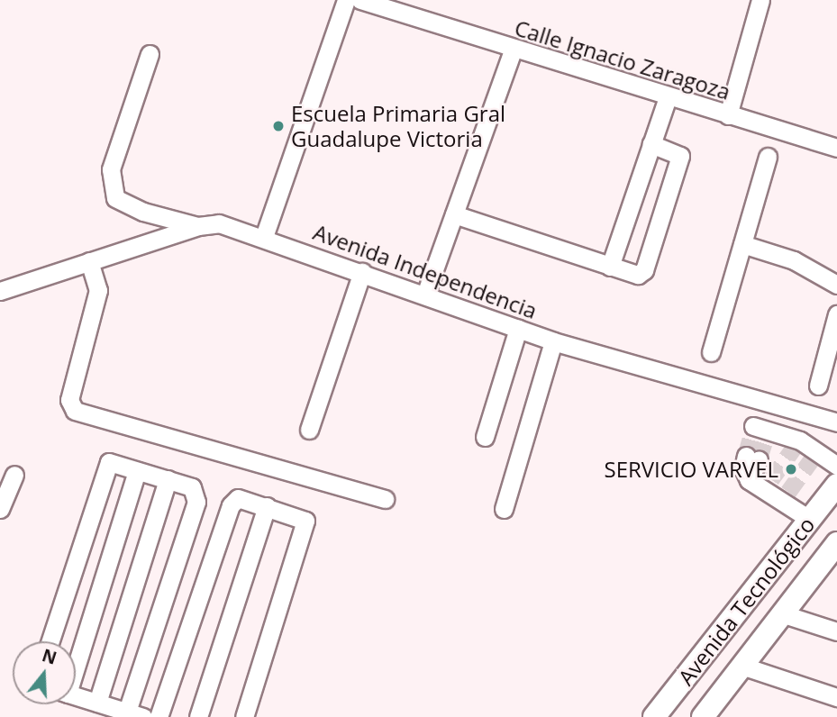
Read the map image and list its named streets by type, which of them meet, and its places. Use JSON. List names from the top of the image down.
{
  "streets": {
    "main road": ["Avenida Tecnológico"],
    "street": ["Calle Ignacio Zaragoza", "Avenida Independencia"]
  },
  "places": ["Escuela Primaria Gral Guadalupe Victoria", "SERVICIO VARVEL"],
  "north": "top"
}
